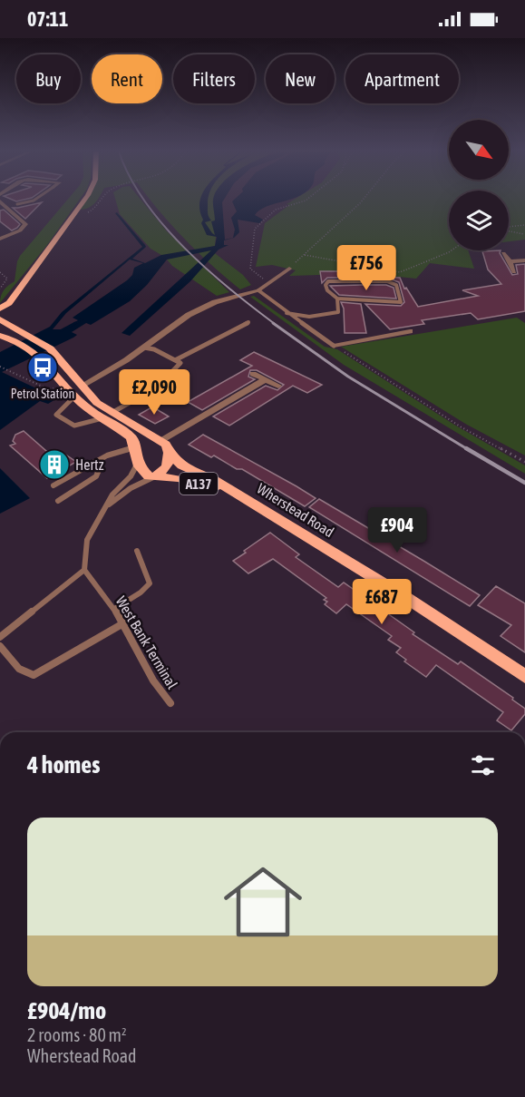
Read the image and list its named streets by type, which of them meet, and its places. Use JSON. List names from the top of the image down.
{
  "streets": {
    "main road": ["A137", "Wherstead Road"],
    "lane": ["West Bank Terminal"]
  },
  "crossings": [
    ["A137", "Wherstead Road"]
  ],
  "places": {
    "bus stop": ["Petrol Station"],
    "building": ["Hertz"]
  },
  "north": "bottom right",
  "page": {
    "status": "07:11",
    "chip": [
      "Buy",
      "Rent",
      "Filters",
      "New",
      "Apartment"
    ],
    "price": [
      "£756",
      "£2,090",
      "£904",
      "£687"
    ],
    "heading": "4 homes",
    "list": [
      {
        "name": "£904/mo",
        "note": "2 rooms · 80 m² · Wherstead Road"
      }
    ]
  }
}
